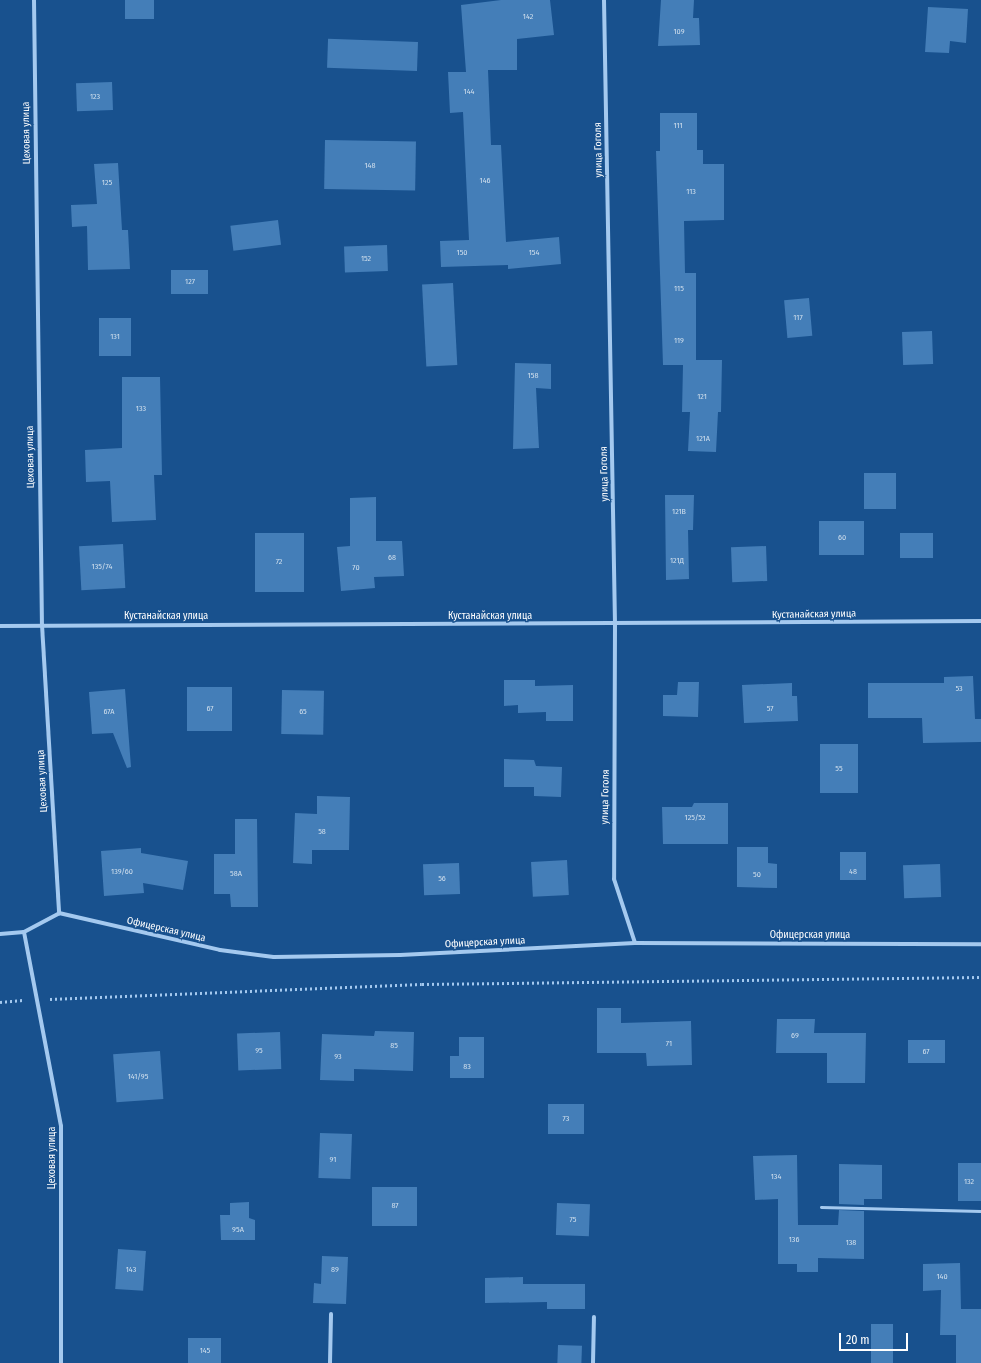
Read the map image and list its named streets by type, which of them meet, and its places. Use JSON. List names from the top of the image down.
{
  "streets": {
    "street": [
      "Цеховая улица",
      "улица Гоголя",
      "Кустанайская улица",
      "Офицерская улица"
    ]
  },
  "crossings": [
    ["Цеховая улица", "Кустанайская улица"],
    ["Цеховая улица", "Офицерская улица"],
    ["улица Гоголя", "Кустанайская улица"],
    ["улица Гоголя", "Офицерская улица"]
  ],
  "house_numbers": [
    "142",
    "109",
    "144",
    "123",
    "111",
    "148",
    "146",
    "125",
    "113",
    "150",
    "154",
    "152",
    "127",
    "115",
    "117",
    "131",
    "119",
    "158",
    "121",
    "133",
    "121А",
    "121В",
    "60",
    "68",
    "121Д",
    "72",
    "135/74",
    "70",
    "53",
    "67",
    "57",
    "67А",
    "65",
    "55",
    "125/52",
    "58",
    "139/60",
    "48",
    "58А",
    "50",
    "56",
    "69",
    "71",
    "85",
    "95",
    "67",
    "93",
    "83",
    "141/95",
    "73",
    "91",
    "134",
    "132",
    "87",
    "75",
    "95А",
    "136",
    "138",
    "143",
    "89",
    "140",
    "145"
  ],
  "scale_bar": "20 m"
}
